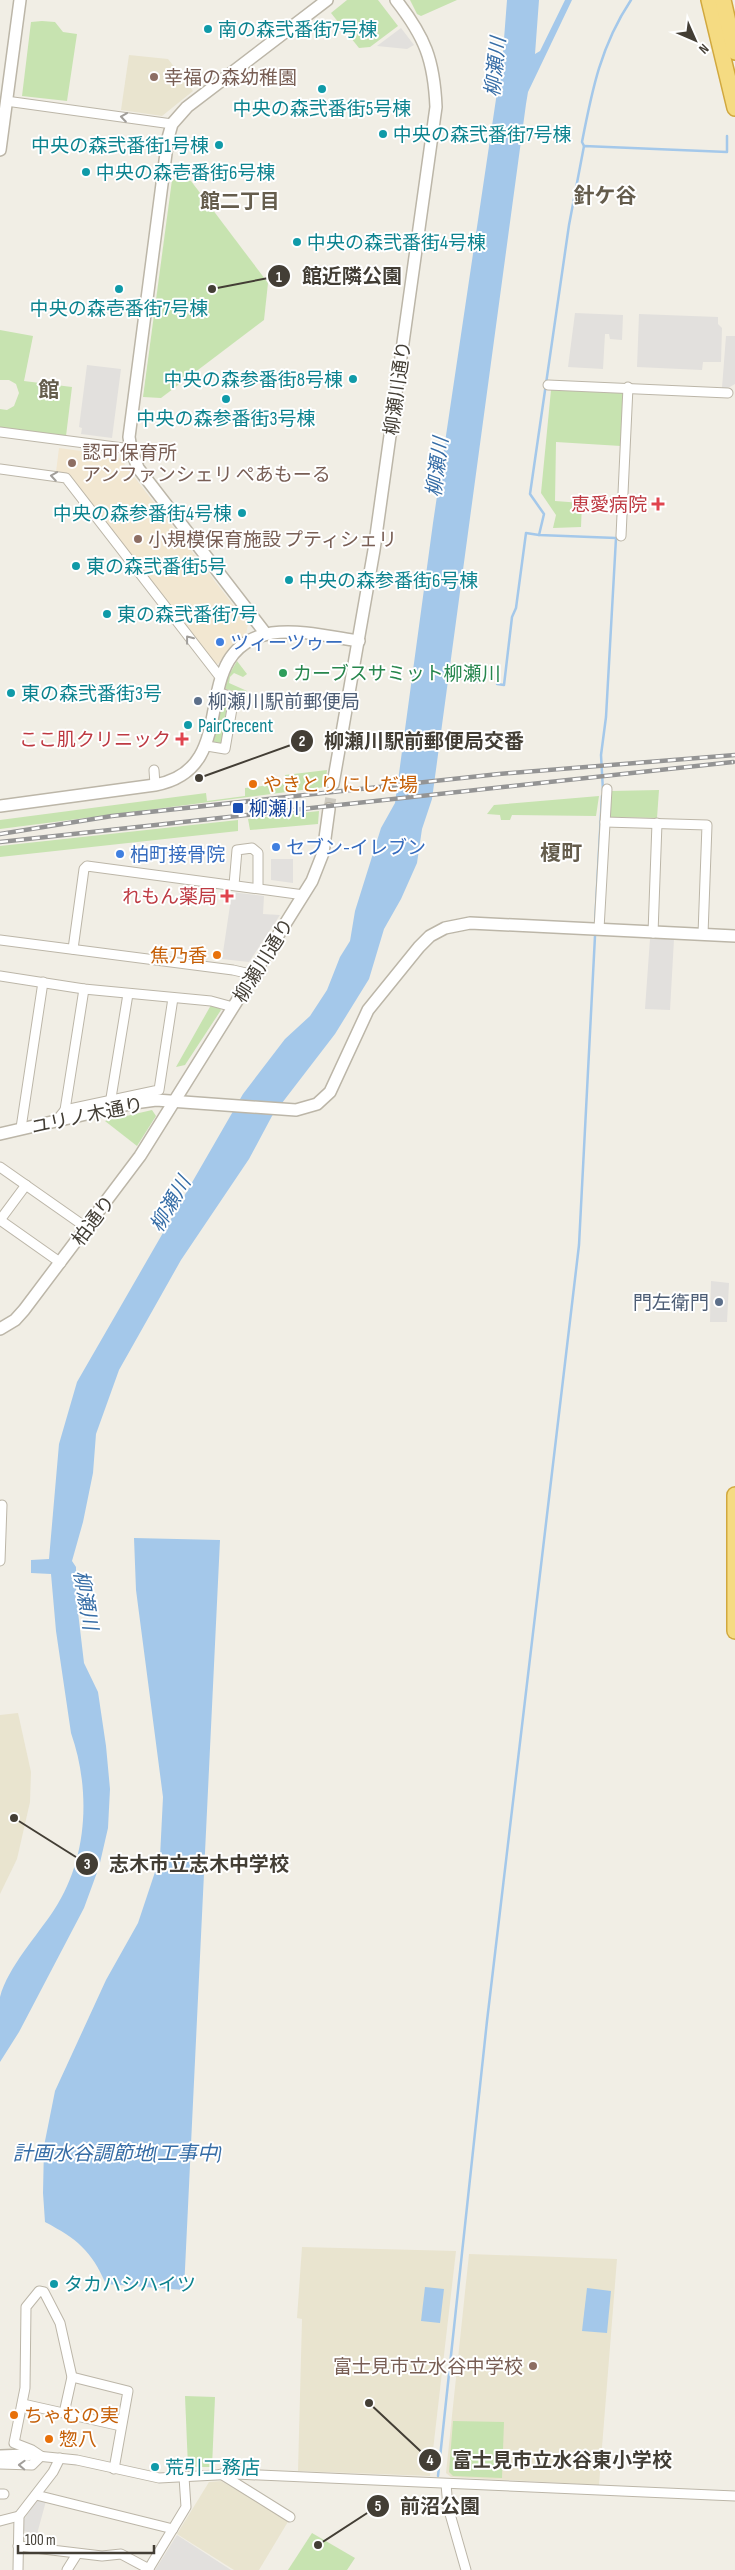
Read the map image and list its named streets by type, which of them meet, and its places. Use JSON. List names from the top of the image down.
{
  "streets": {
    "street": ["柳瀬川通り", "ユリノ木通り", "柏通り"]
  },
  "crossings": [
    ["柳瀬川通り", "ユリノ木通り"],
    ["柳瀬川通り", "柏通り"],
    ["ユリノ木通り", "柏通り"]
  ],
  "districts": [
    "針ケ谷",
    "館二丁目",
    "館",
    "榎町"
  ],
  "water": ["柳瀬川", "計画水谷調節地(工事中)"],
  "places": {
    "other": [
      "南の森弐番街7号棟",
      "幸福の森幼稚園",
      "中央の森弐番街5号棟",
      "中央の森弐番街7号棟",
      "中央の森弐番街1号棟",
      "中央の森壱番街6号棟",
      "中央の森弐番街4号棟",
      "中央の森壱番街7号棟",
      "館近隣公園",
      "中央の森参番街8号棟",
      "中央の森参番街3号棟",
      "認可保育所 アンファンシェリ ぺあもーる",
      "中央の森参番街4号棟",
      "小規模保育施設 プティシェリ",
      "東の森弐番街5号",
      "中央の森参番街6号棟",
      "東の森弐番街7号",
      "ツィーツゥー",
      "カーブスサミット柳瀬川",
      "東の森弐番街3号",
      "柳瀬川駅前郵便局",
      "PairCrecent",
      "柳瀬川駅前郵便局交番",
      "やきとり にしだ場",
      "セブン-イレブン",
      "柏町接骨院",
      "焦乃香",
      "門左衛門",
      "志木市立志木中学校",
      "タカハシハイツ",
      "富士見市立水谷中学校",
      "富士見市立水谷東小学校",
      "ちゃむの実",
      "惣八",
      "荒引工務店",
      "前沼公園"
    ],
    "health": ["恵愛病院", "ここ肌クリニック", "れもん薬局"],
    "transit": ["柳瀬川"]
  },
  "scale_bar": "100 m",
  "north": "bottom right"
}
